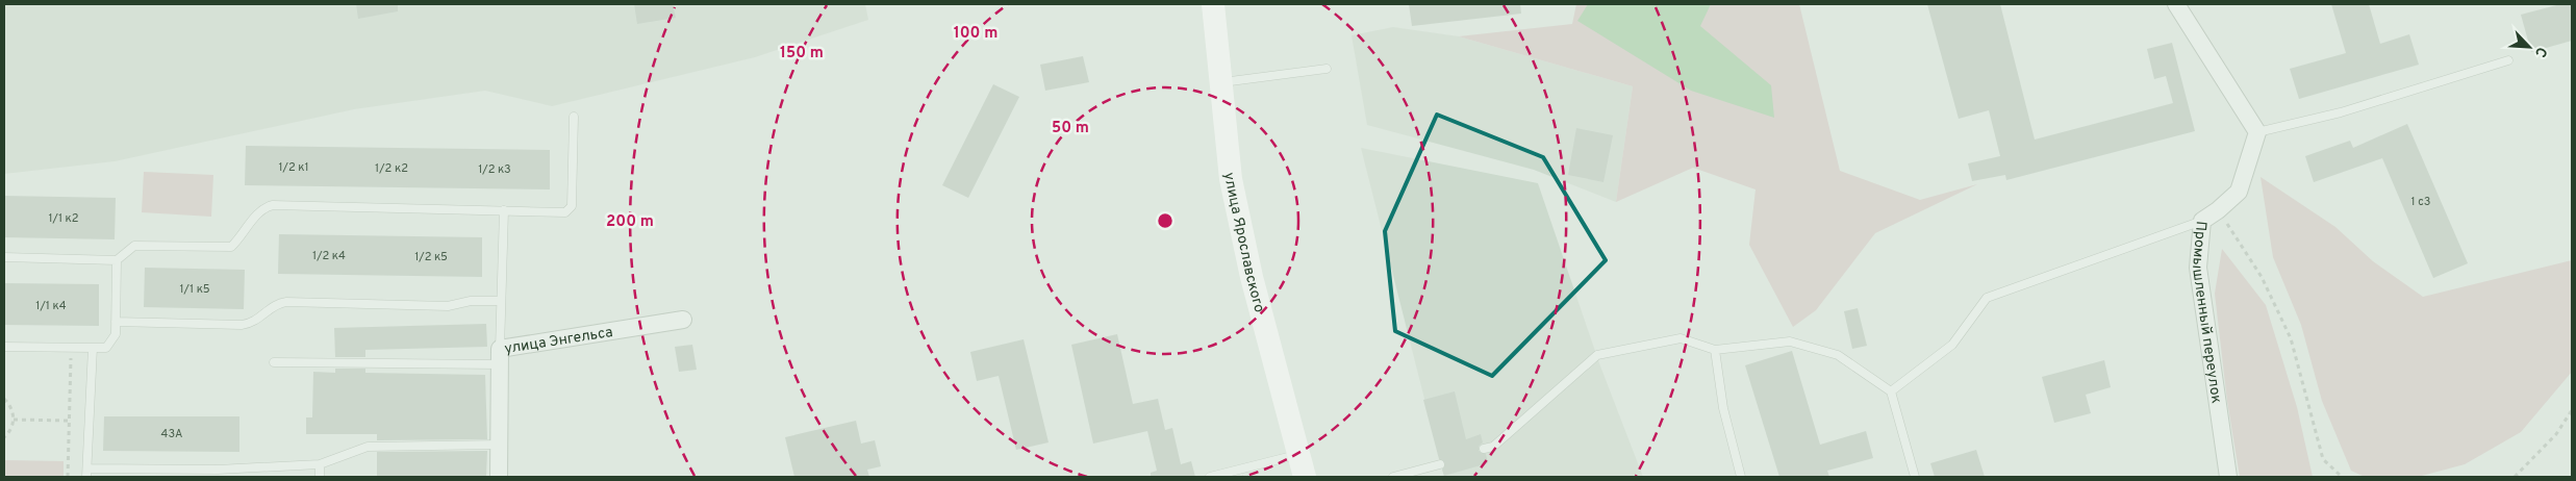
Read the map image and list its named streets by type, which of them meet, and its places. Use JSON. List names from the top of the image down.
{
  "streets": {
    "street": ["улица Ярославского", "Промышленный переулок", "улица Энгельса"]
  },
  "house_numbers": [
    "1/2 к1",
    "1/2 к2",
    "1/2 к3",
    "1 с3",
    "1/1 к2",
    "1/2 к4",
    "1/2 к5",
    "1/1 к5",
    "1/1 к4",
    "43А"
  ],
  "north": "bottom right",
  "rings": [
    "100 m",
    "150 m",
    "50 m",
    "200 m"
  ]
}
